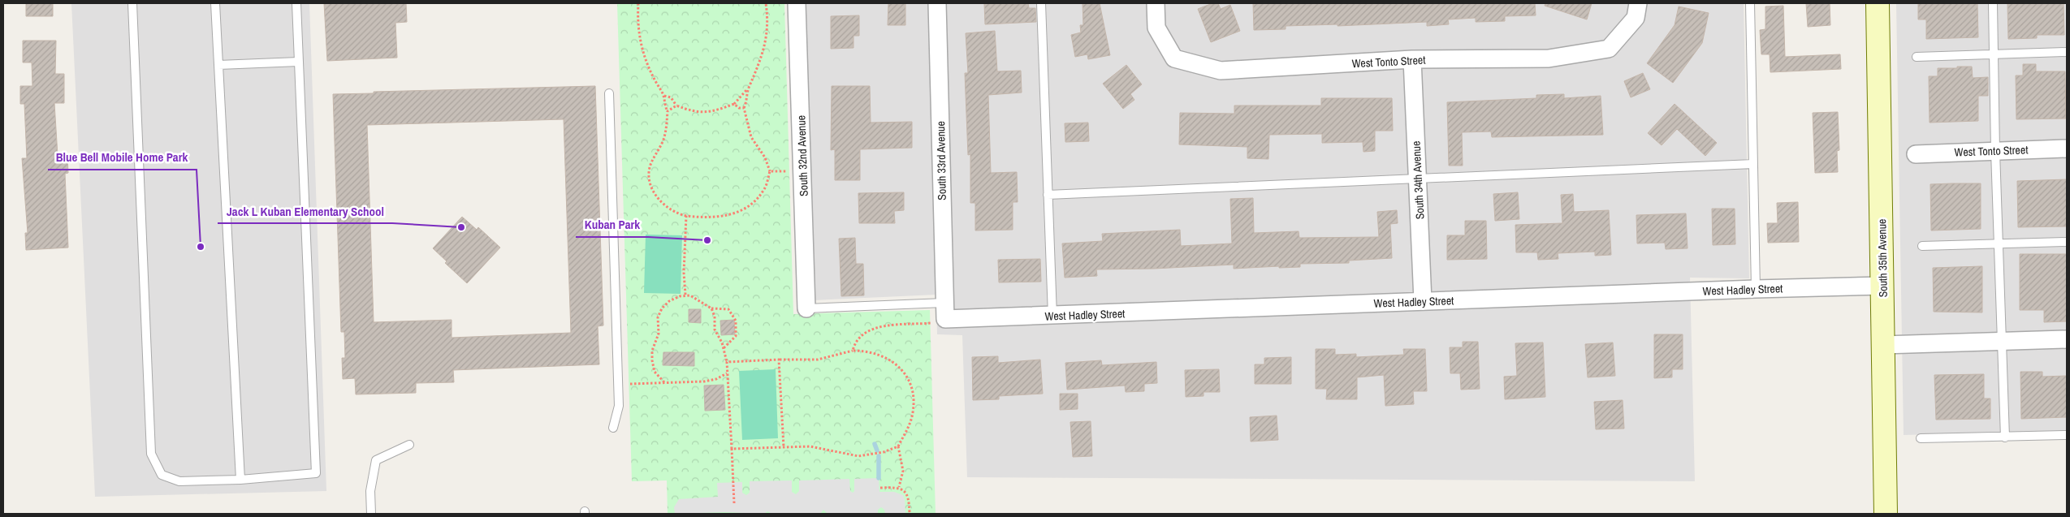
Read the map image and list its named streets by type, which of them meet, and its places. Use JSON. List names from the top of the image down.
{
  "streets": {
    "main road": ["South 35th Avenue"],
    "street": [
      "West Tonto Street",
      "South 32nd Avenue",
      "South 33rd Avenue",
      "South 34th Avenue",
      "West Hadley Street"
    ]
  },
  "crossings": [
    ["West Tonto Street", "South 34th Avenue"],
    ["South 33rd Avenue", "West Hadley Street"],
    ["South 34th Avenue", "West Hadley Street"],
    ["South 35th Avenue", "West Hadley Street"]
  ],
  "places": ["Jack L Kuban Elementary School", "Kuban Park", "Blue Bell Mobile Home Park"]
}
